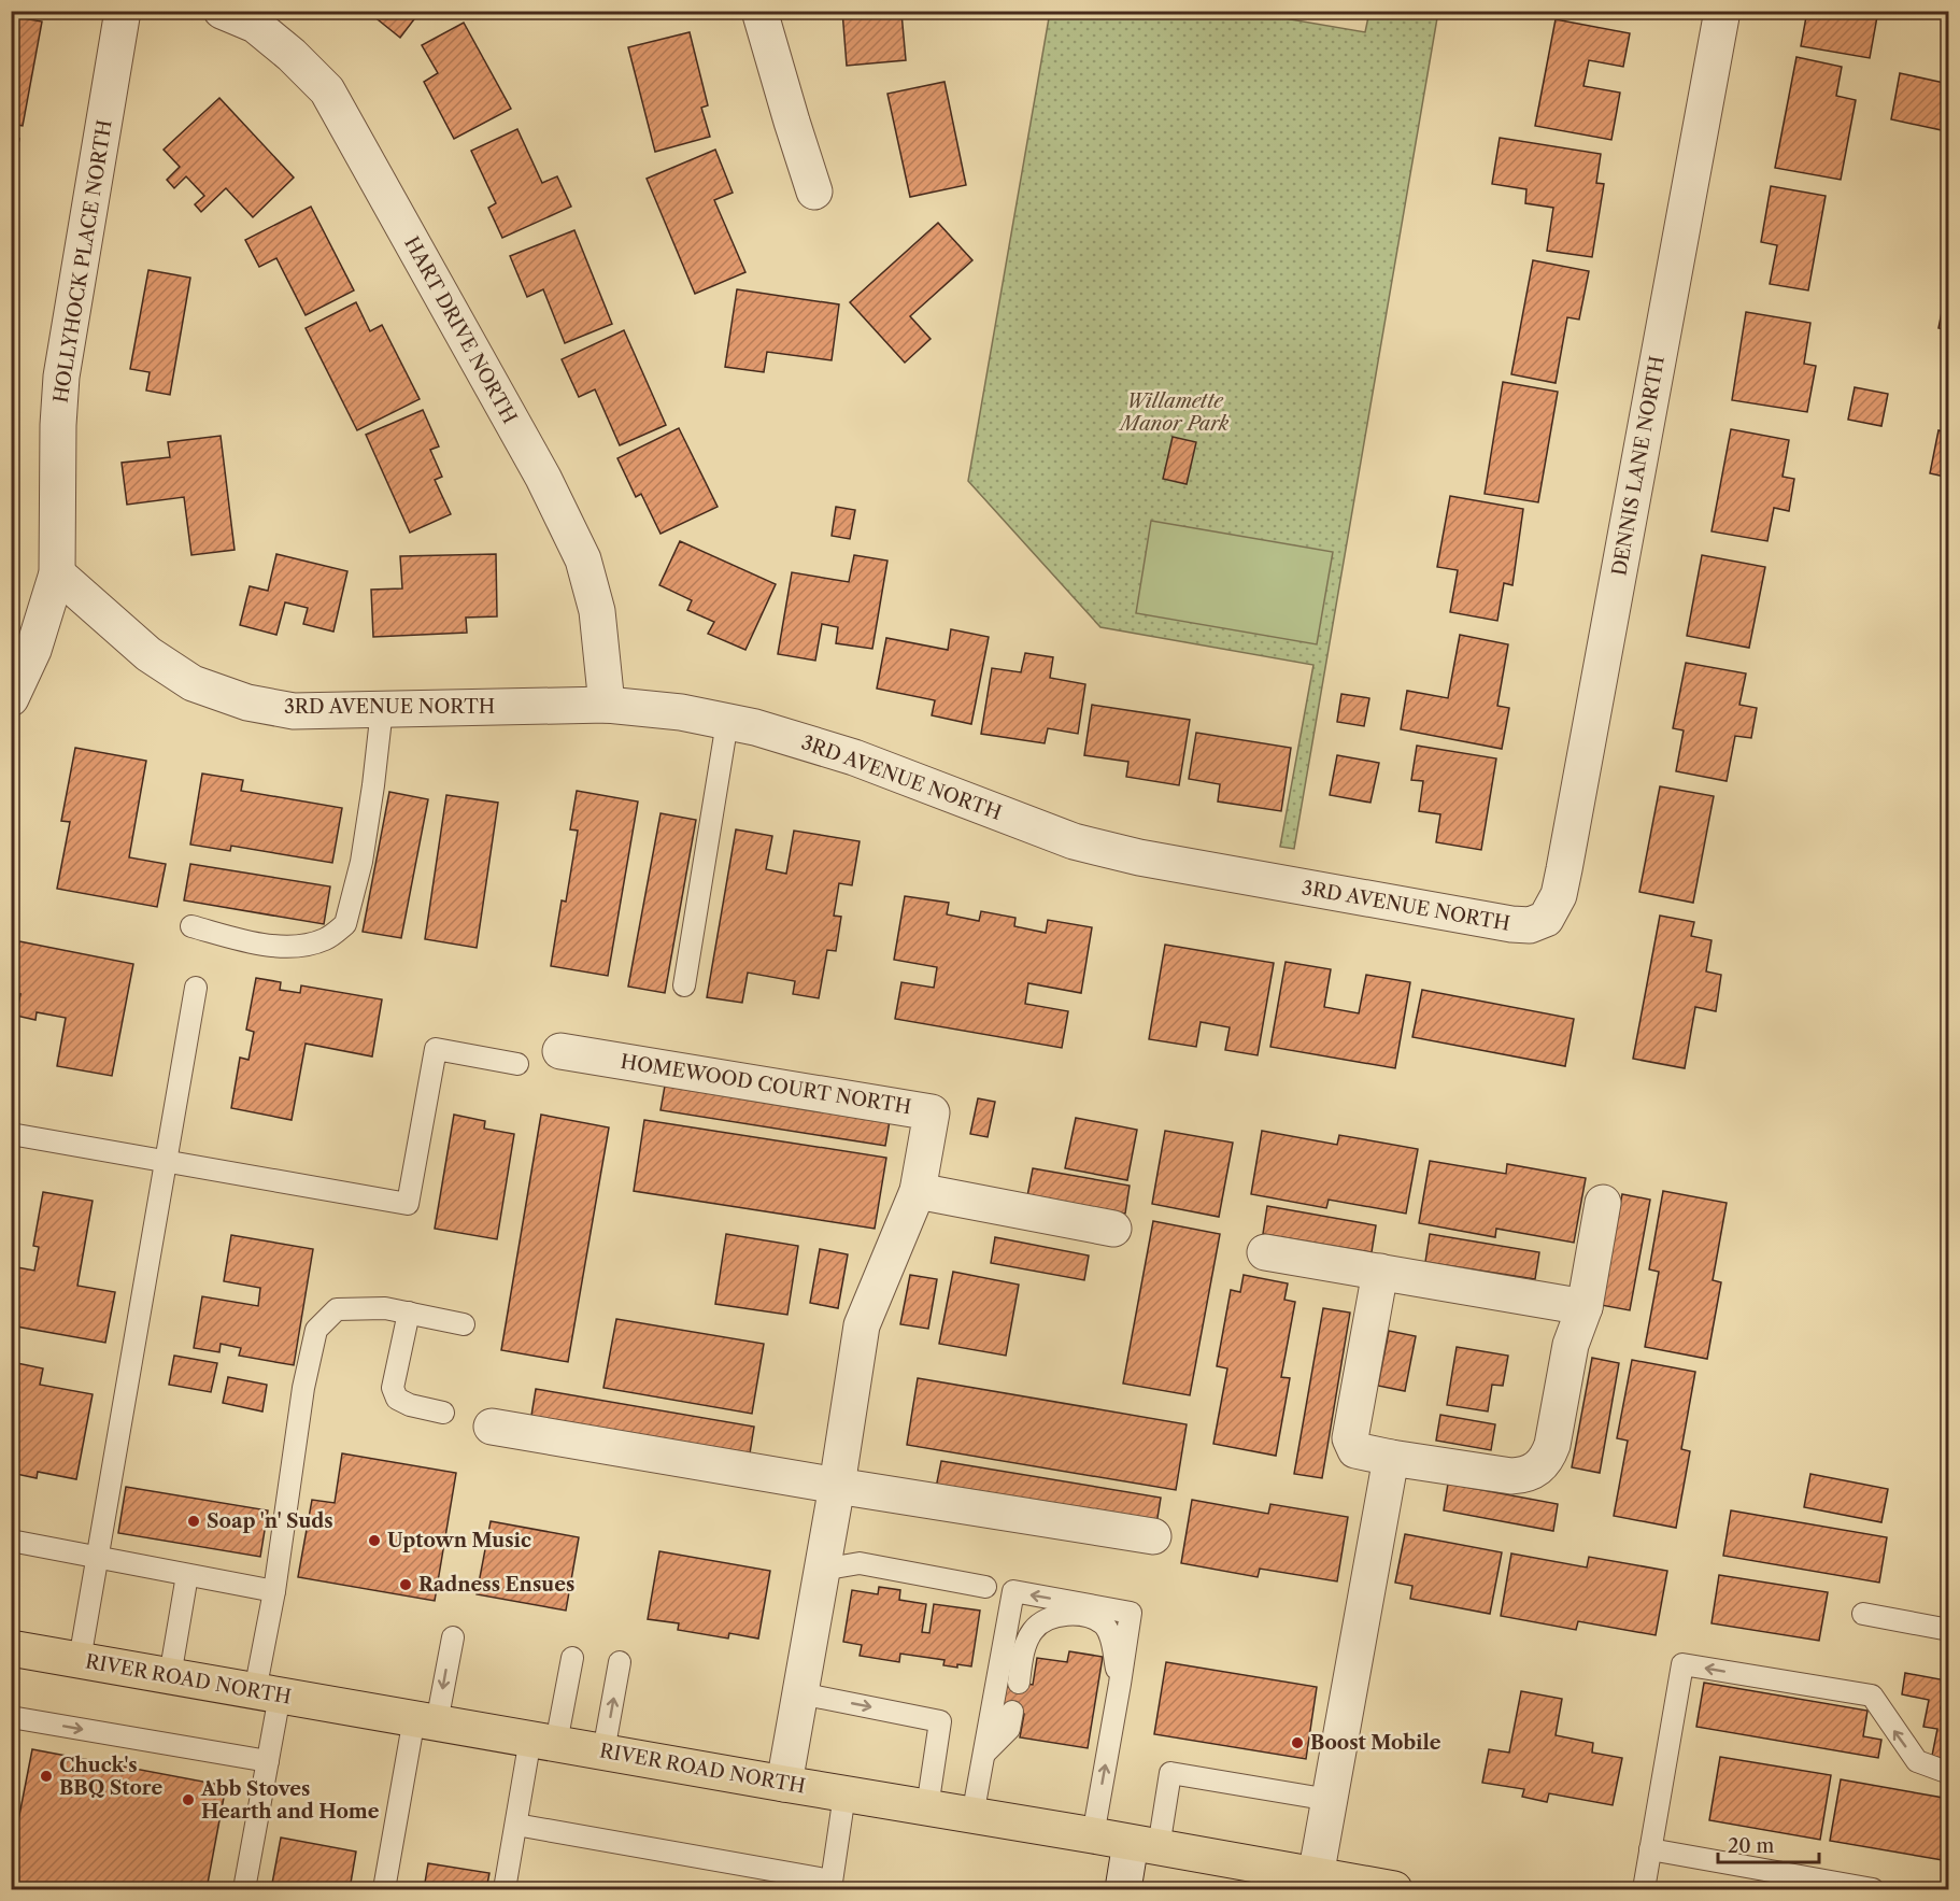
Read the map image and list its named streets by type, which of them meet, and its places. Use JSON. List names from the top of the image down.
{
  "streets": {
    "main road": ["RIVER ROAD NORTH"],
    "street": [
      "HOLLYHOCK PLACE NORTH",
      "HART DRIVE NORTH",
      "DENNIS LANE NORTH",
      "3RD AVENUE NORTH",
      "HOMEWOOD COURT NORTH"
    ]
  },
  "crossings": [
    ["HOLLYHOCK PLACE NORTH", "3RD AVENUE NORTH"],
    ["HART DRIVE NORTH", "3RD AVENUE NORTH"],
    ["DENNIS LANE NORTH", "3RD AVENUE NORTH"],
    ["HOMEWOOD COURT NORTH", "RIVER ROAD NORTH"]
  ],
  "parks": ["Willamette Manor Park"],
  "places": [
    "Soap 'n' Suds",
    "Uptown Music",
    "Radness Ensues",
    "Boost Mobile",
    "Chuck's BBQ Store",
    "Abb Stoves Hearth and Home"
  ],
  "scale_bar": "20 m"
}
